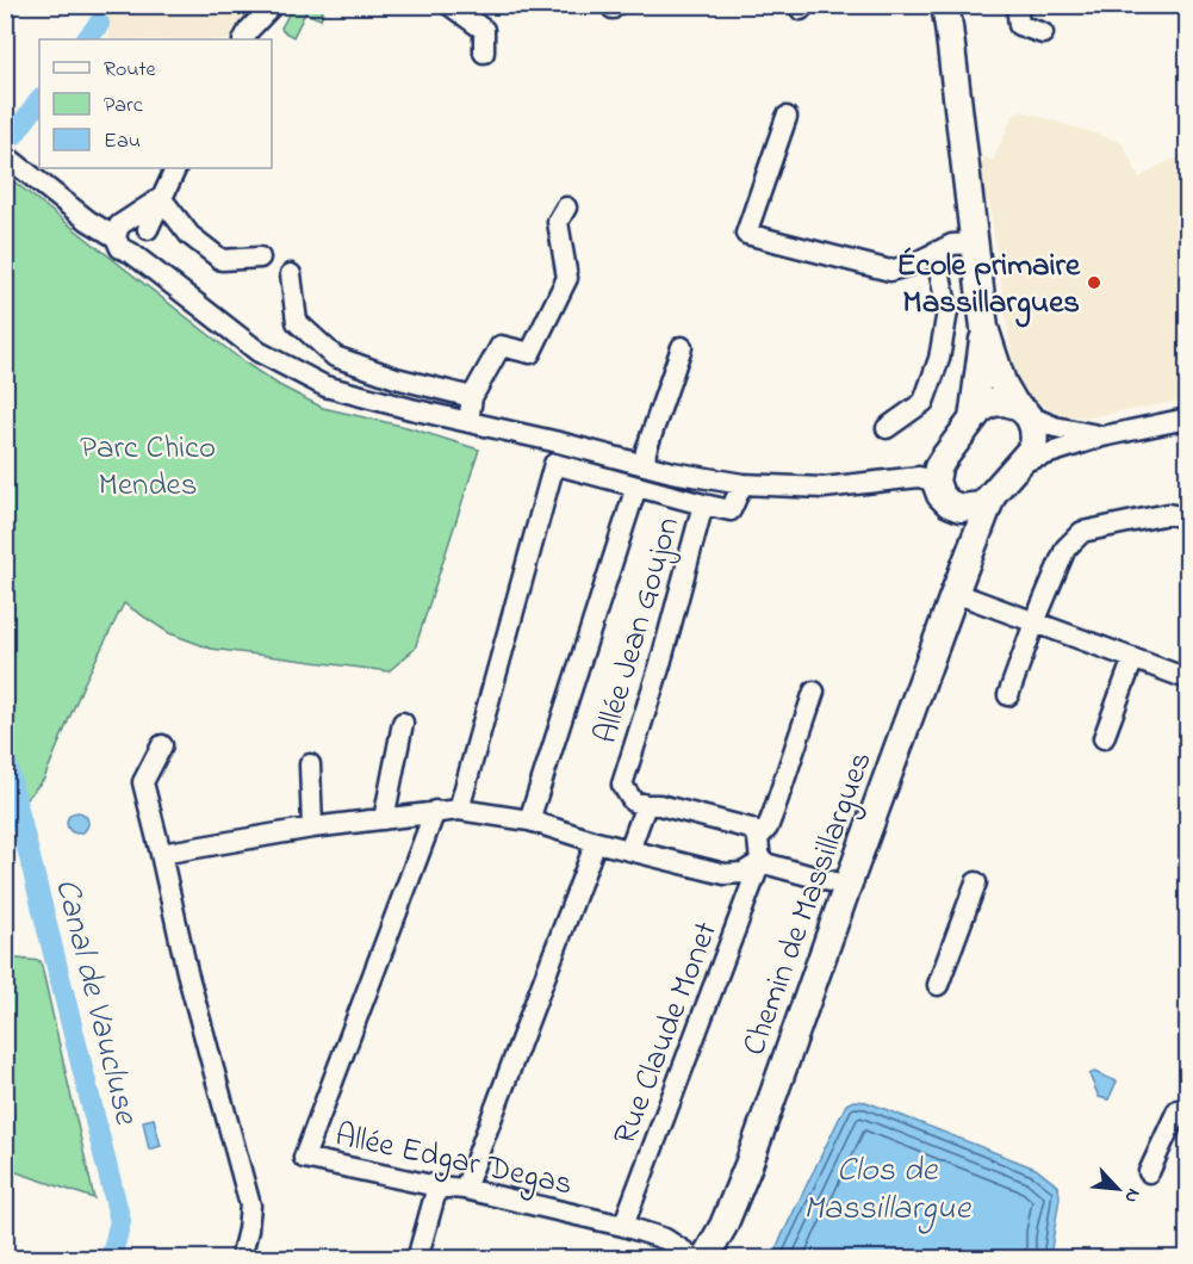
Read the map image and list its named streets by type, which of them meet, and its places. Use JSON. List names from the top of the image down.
{
  "streets": {
    "street": [
      "Allée Jean Goujon",
      "Chemin de Massillargues",
      "Rue Claude Monet",
      "Allée Edgar Degas"
    ]
  },
  "crossings": [
    ["Rue Claude Monet", "Allée Edgar Degas"]
  ],
  "water": ["Canal de Vaucluse", "Clos de Massillargue"],
  "parks": ["Parc Chico Mendes"],
  "places": ["École primaire Massillargues"],
  "legend": ["Route", "Parc", "Eau"],
  "north": "bottom right"
}
